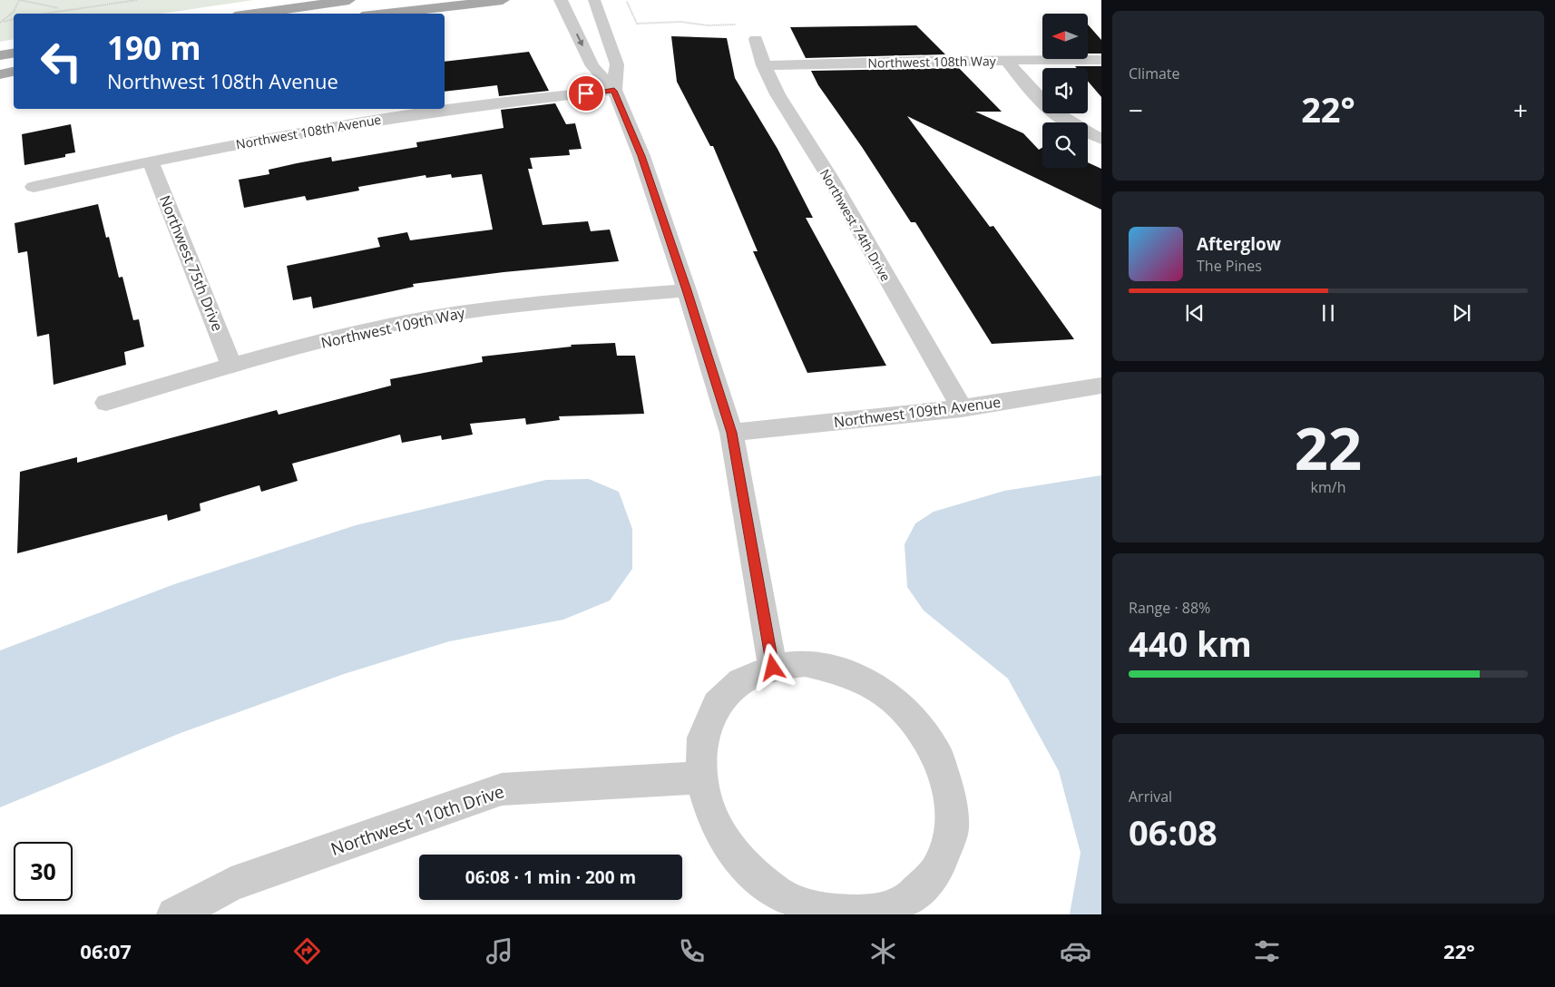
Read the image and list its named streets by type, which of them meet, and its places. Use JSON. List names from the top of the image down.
{
  "streets": {
    "street": [
      "Northwest 108th Way",
      "Northwest 108th Avenue",
      "Northwest 74th Drive",
      "Northwest 75th Drive",
      "Northwest 109th Way",
      "Northwest 109th Avenue",
      "Northwest 110th Drive"
    ]
  },
  "crossings": [
    ["Northwest 108th Way", "Northwest 74th Drive"],
    ["Northwest 108th Avenue", "Northwest 75th Drive"],
    ["Northwest 74th Drive", "Northwest 109th Avenue"],
    ["Northwest 75th Drive", "Northwest 109th Way"]
  ],
  "north": "left",
  "page": {
    "tile": [
      "Climate",
      ["22", "km/h"],
      ["Range · 88%", "440 km"],
      ["Arrival", "06:08"]
    ],
    "turn": ["190 m", "Northwest 108th Avenue"],
    "heat": ["−", "22°", "+"],
    "song": ["Afterglow", "The Pines"],
    "limit": "30",
    "trip": "06:08 · 1 min · 200 m",
    "tabs": ["06:07", "22°"]
  }
}
